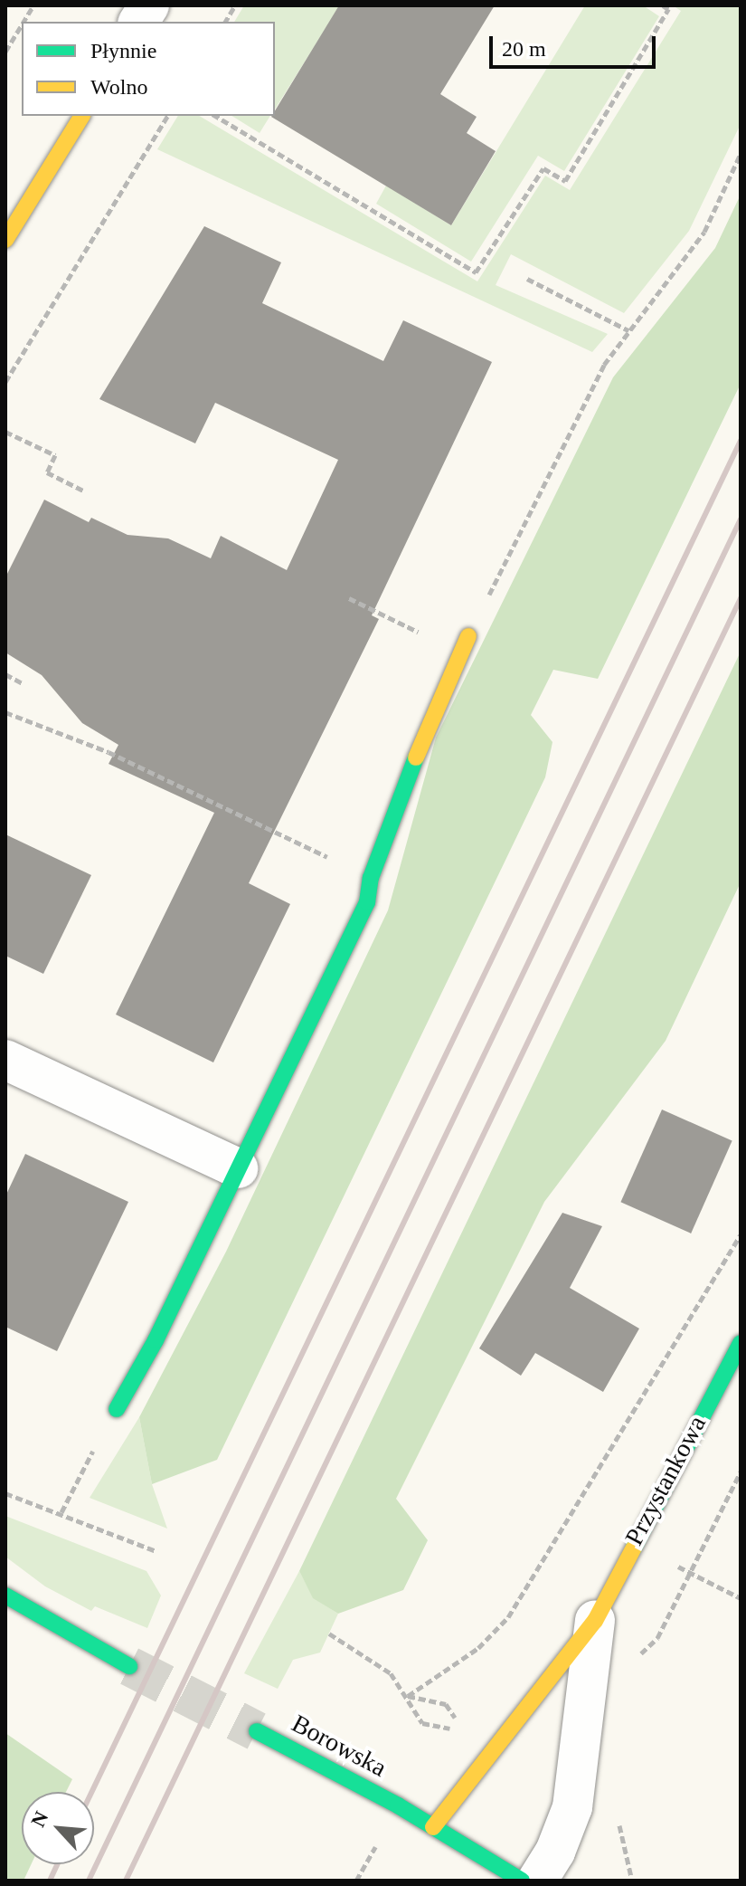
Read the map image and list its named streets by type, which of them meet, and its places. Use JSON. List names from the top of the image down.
{
  "streets": {
    "street": ["Przystankowa", "Borowska"]
  },
  "crossings": [
    ["Przystankowa", "Borowska"]
  ],
  "legend": ["Płynnie", "Wolno"],
  "scale_bar": "20 m",
  "north": "top left"
}
